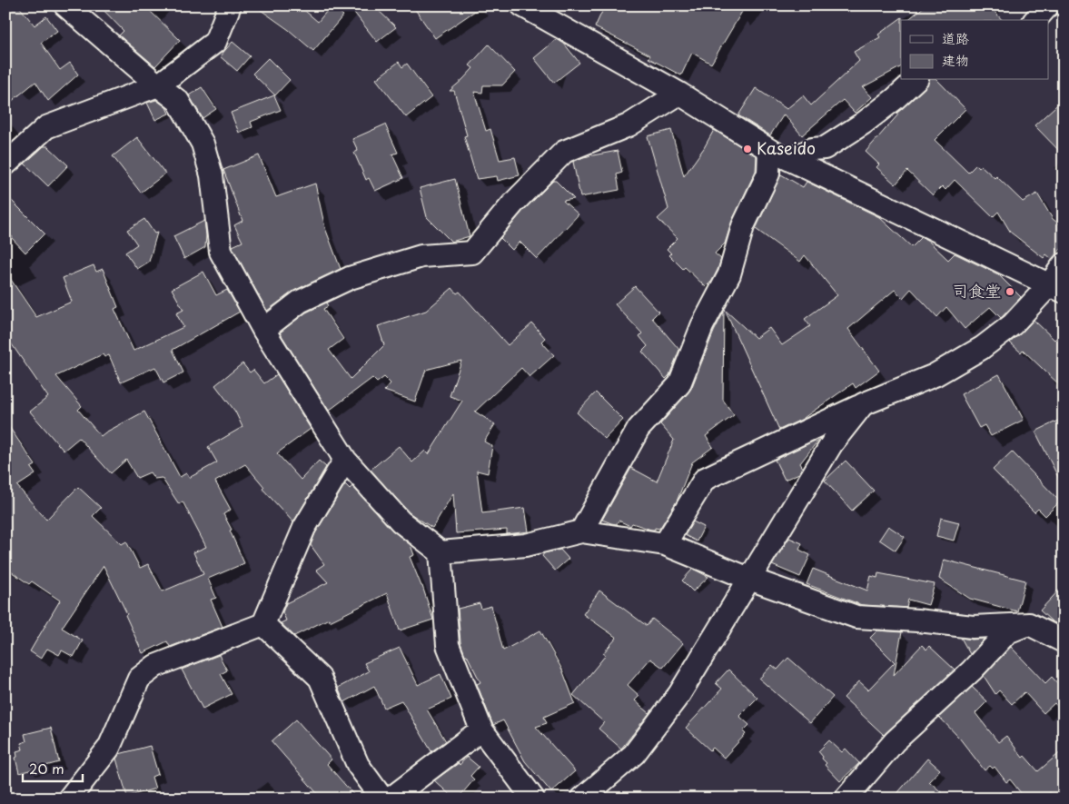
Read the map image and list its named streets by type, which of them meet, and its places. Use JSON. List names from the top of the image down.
{
  "places": ["Kaseido", "司食堂"],
  "legend": ["道路", "建物"],
  "scale_bar": "20 m"
}
